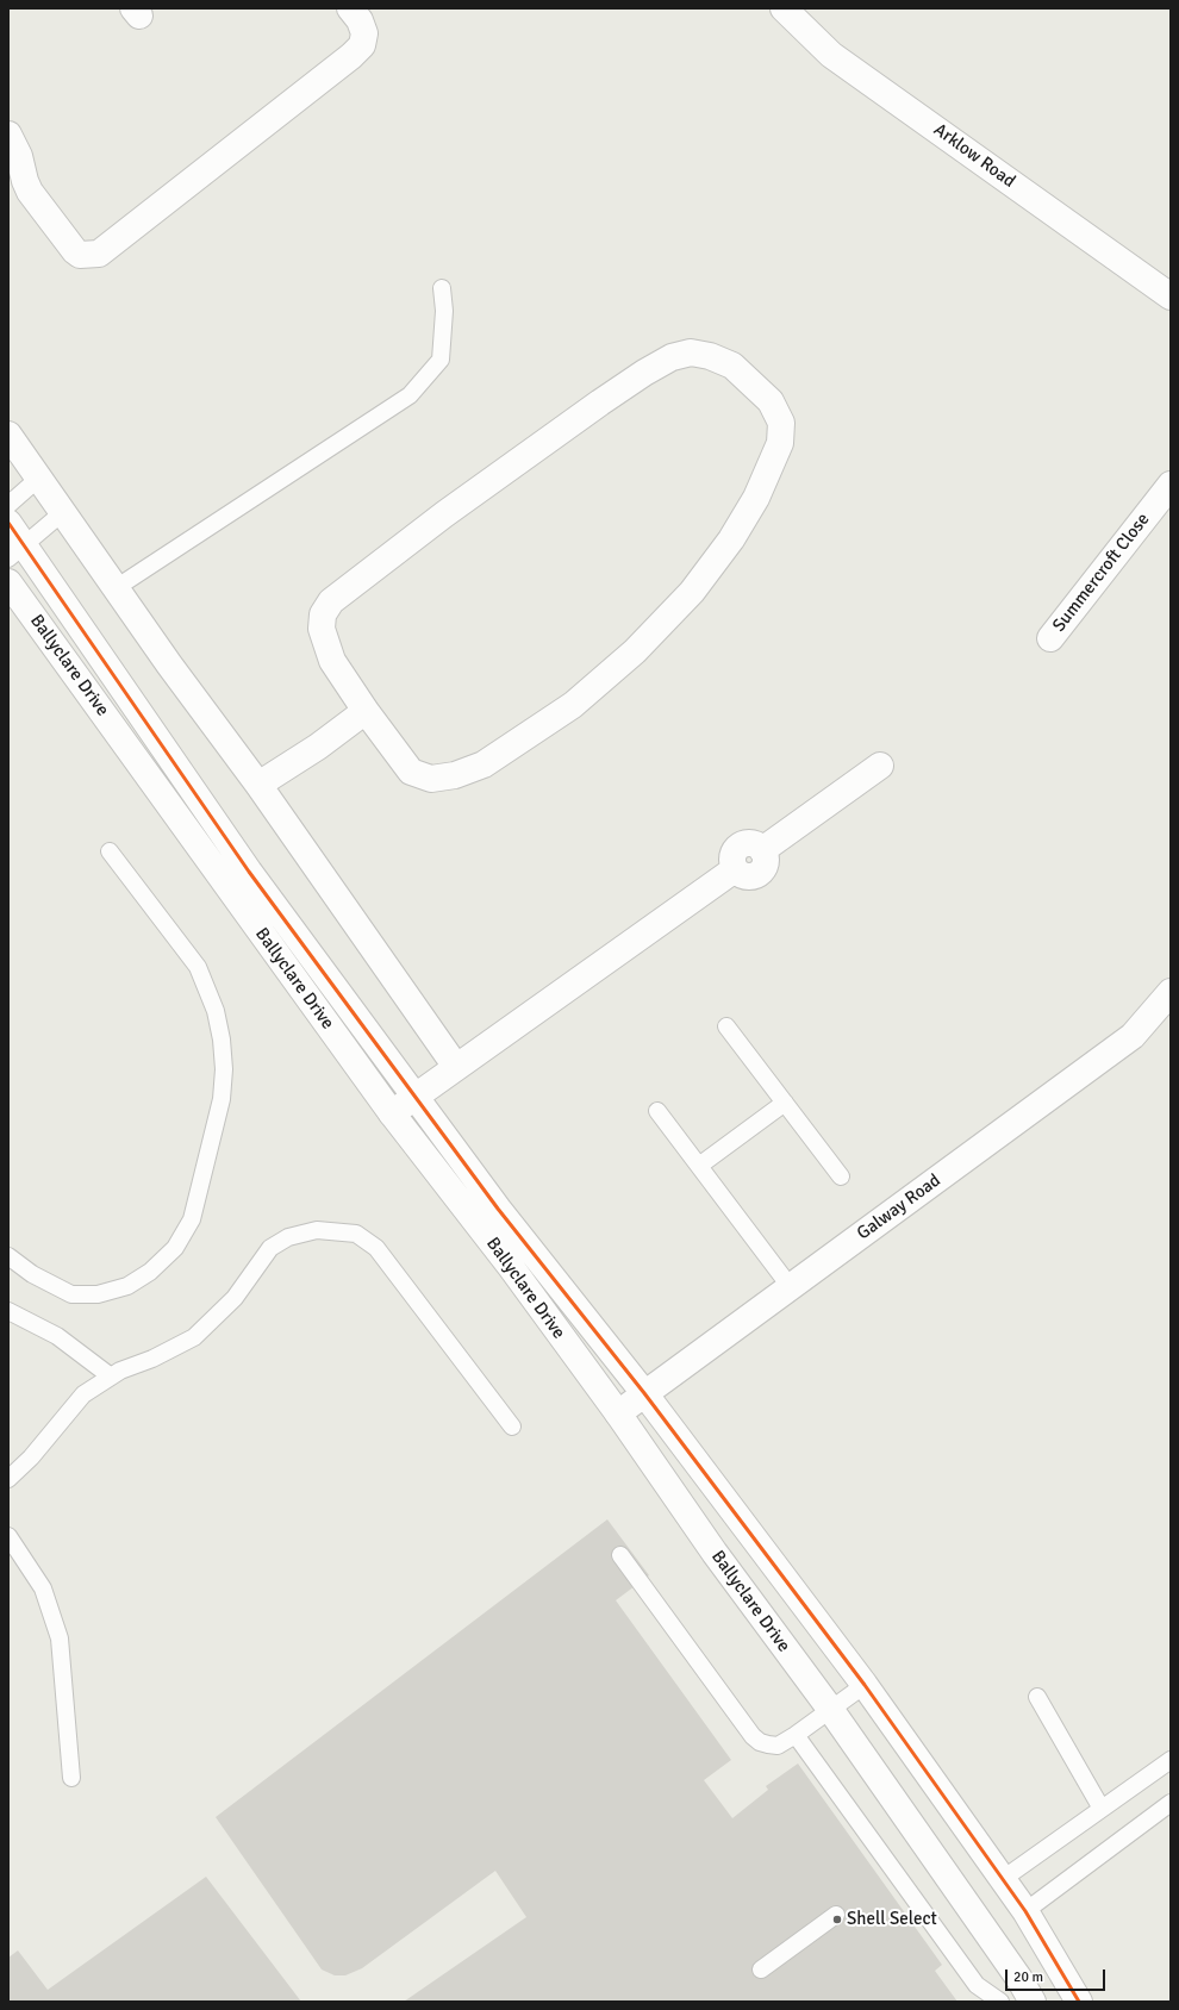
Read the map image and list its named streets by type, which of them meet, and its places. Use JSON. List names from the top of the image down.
{
  "streets": {
    "street": [
      "Arklow Road",
      "Summercroft Close",
      "Ballyclare Drive",
      "Galway Road"
    ]
  },
  "crossings": [
    ["Ballyclare Drive", "Galway Road"]
  ],
  "places": ["Shell Select"],
  "scale_bar": "20 m"
}
